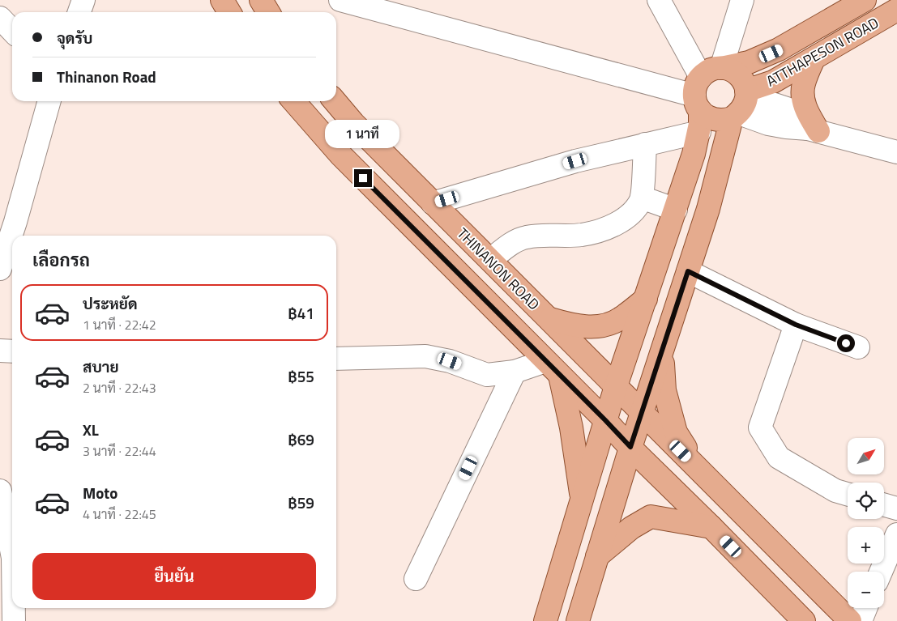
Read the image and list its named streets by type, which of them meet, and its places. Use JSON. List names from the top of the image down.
{
  "streets": {
    "main road": ["ATTHAPESON ROAD", "THINANON ROAD"]
  },
  "north": "top right",
  "page": {
    "banner": ["จุดรับ", "Thinanon Road"],
    "bubble": "1 นาที",
    "heading": "เลือกรถ",
    "list": [
      {
        "name": "ประหยัด",
        "note": "1 นาที · 22:42",
        "value": "฿41"
      },
      {
        "name": "สบาย",
        "note": "2 นาที · 22:43",
        "value": "฿55"
      },
      {
        "name": "XL",
        "note": "3 นาที · 22:44",
        "value": "฿69"
      },
      {
        "name": "Moto",
        "note": "4 นาที · 22:45",
        "value": "฿59"
      }
    ],
    "map_buttons": ["+", "−"],
    "buttons": "ยืนยัน"
  }
}
